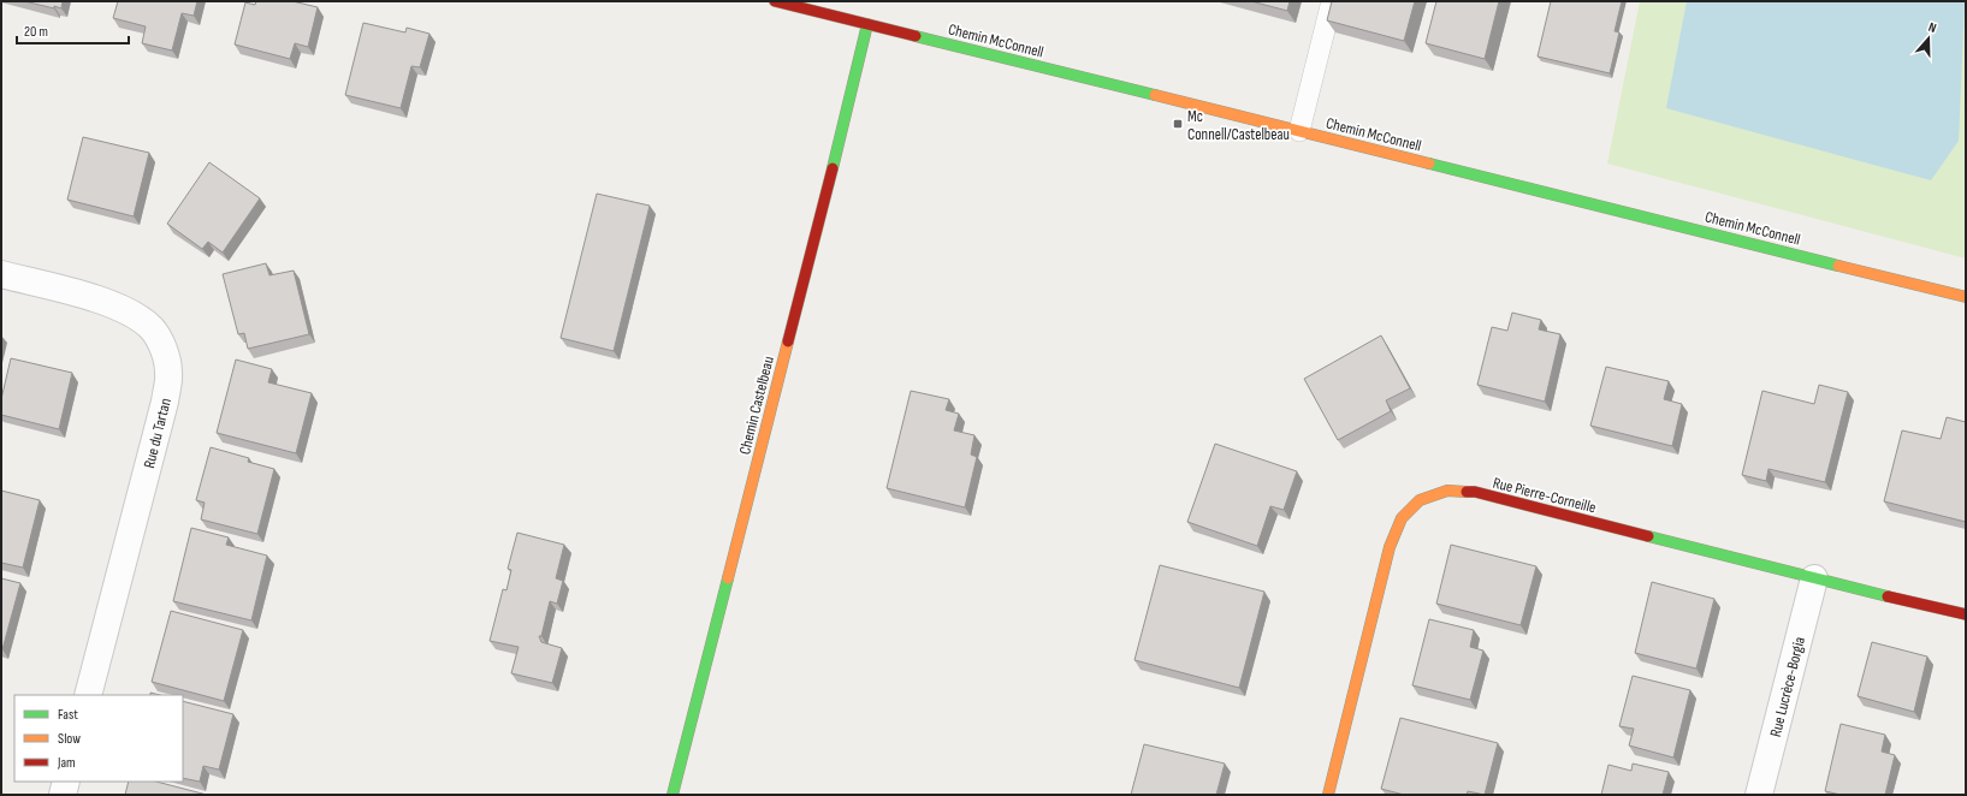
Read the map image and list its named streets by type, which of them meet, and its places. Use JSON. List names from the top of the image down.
{
  "streets": {
    "street": [
      "Chemin McConnell",
      "Chemin Castelbeau",
      "Rue du Tartan",
      "Rue Pierre-Corneille",
      "Rue Lucrèce-Borgia"
    ]
  },
  "crossings": [
    ["Chemin McConnell", "Chemin Castelbeau"],
    ["Rue Pierre-Corneille", "Rue Lucrèce-Borgia"]
  ],
  "places": {
    "transit": ["Mc Connell/Castelbeau"]
  },
  "legend": ["Fast", "Slow", "Jam"],
  "scale_bar": "20 m",
  "north": "top"
}
